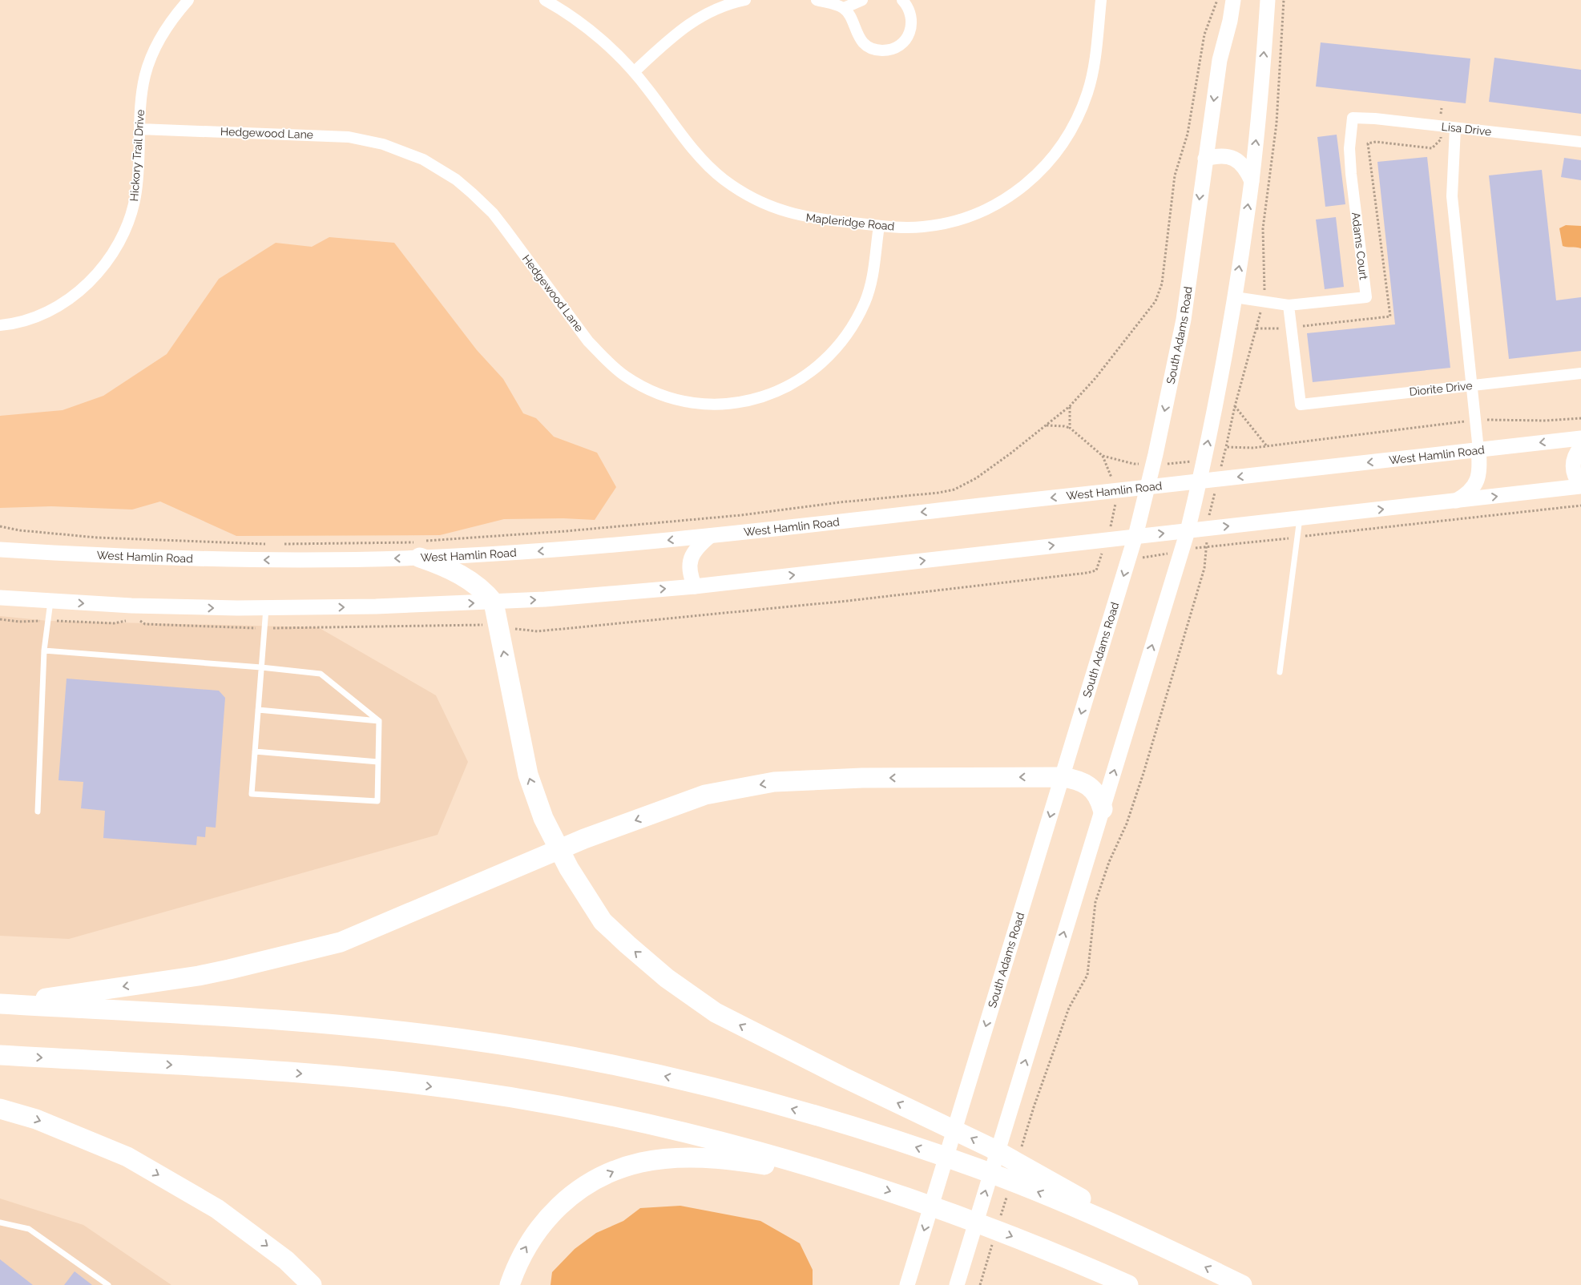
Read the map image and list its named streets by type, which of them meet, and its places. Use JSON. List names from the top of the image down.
{
  "streets": {
    "main road": ["South Adams Road", "West Hamlin Road"],
    "street": [
      "Lisa Drive",
      "Hedgewood Lane",
      "Hickory Trail Drive",
      "Mapleridge Road",
      "Adams Court",
      "Diorite Drive"
    ]
  },
  "crossings": [
    ["Lisa Drive", "Adams Court"],
    ["Hedgewood Lane", "Hickory Trail Drive"],
    ["Hedgewood Lane", "Mapleridge Road"],
    ["Adams Court", "Diorite Drive"],
    ["South Adams Road", "West Hamlin Road"]
  ]
}
